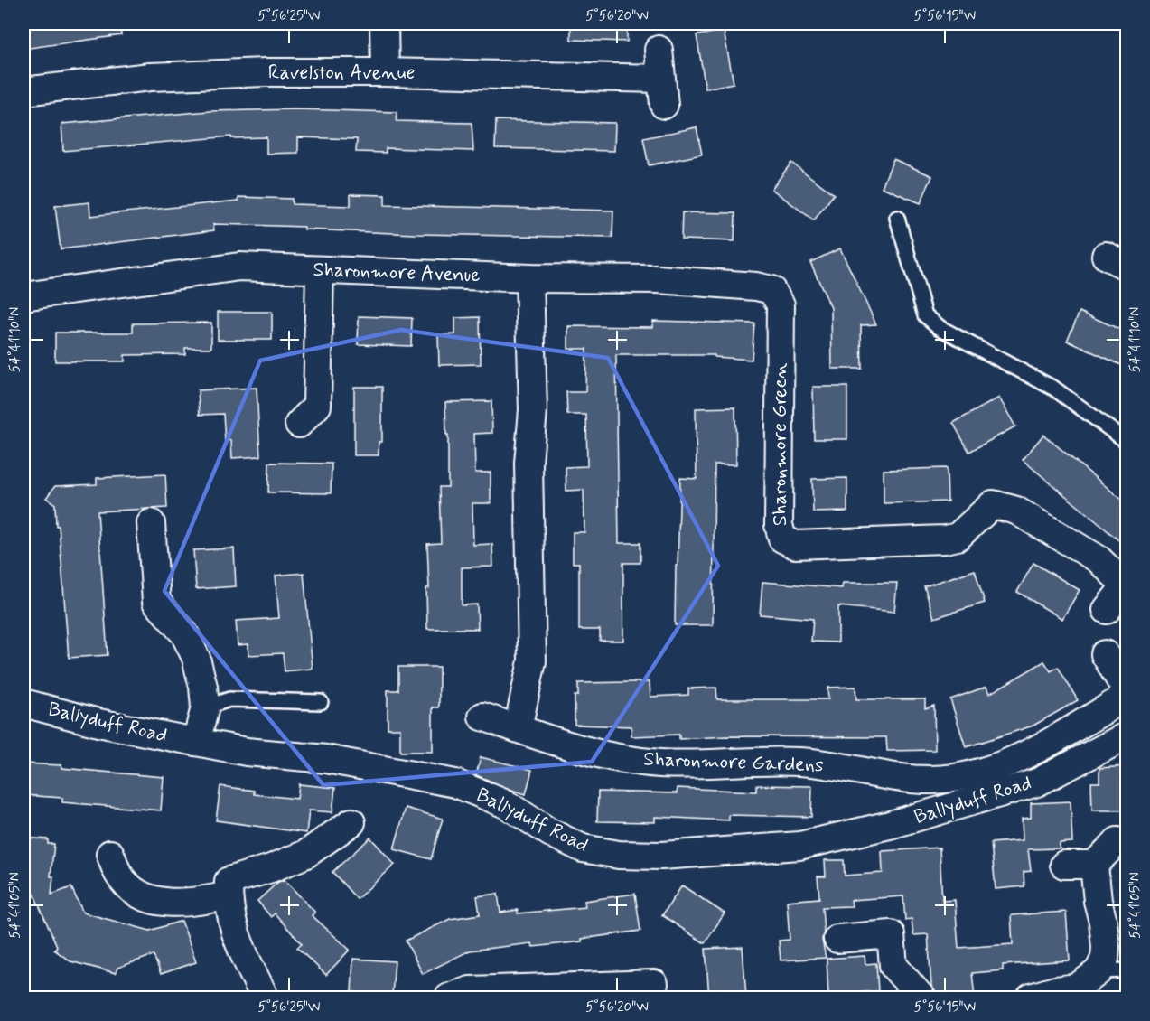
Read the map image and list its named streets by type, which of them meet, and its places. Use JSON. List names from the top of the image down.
{
  "streets": {
    "street": [
      "Ravelston Avenue",
      "Sharonmore Avenue",
      "Sharonmore Green",
      "Ballyduff Road",
      "Sharonmore Gardens"
    ]
  },
  "crossings": [
    ["Sharonmore Avenue", "Sharonmore Green"]
  ],
  "coordinates": [
    "5°56'25\"W",
    "5°56'20\"W",
    "5°56'15\"W",
    "54°41'10\"N",
    "54°41'05\"N"
  ]
}
